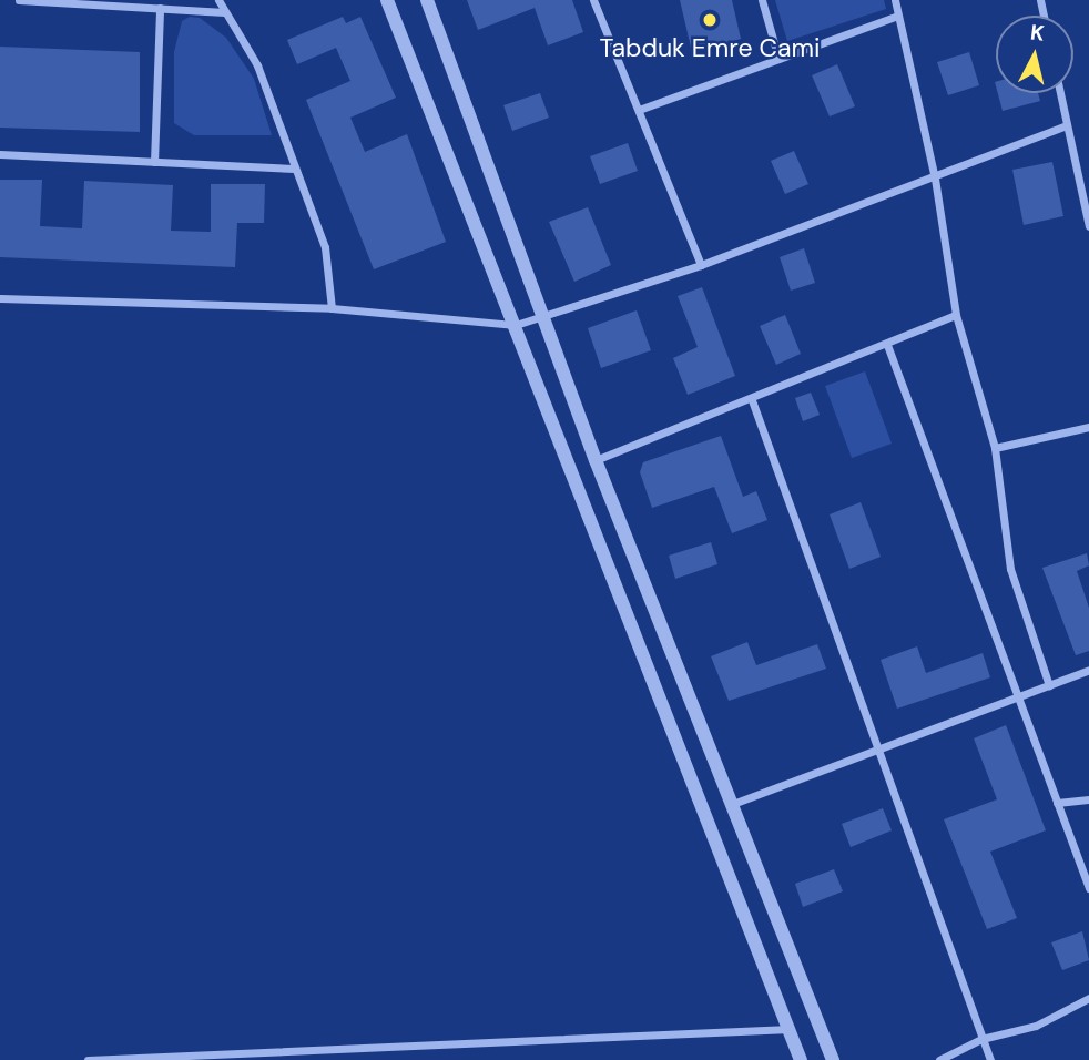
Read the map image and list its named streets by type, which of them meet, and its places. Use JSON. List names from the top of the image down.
{
  "places": ["Tabduk Emre Cami"],
  "north": "top"
}
